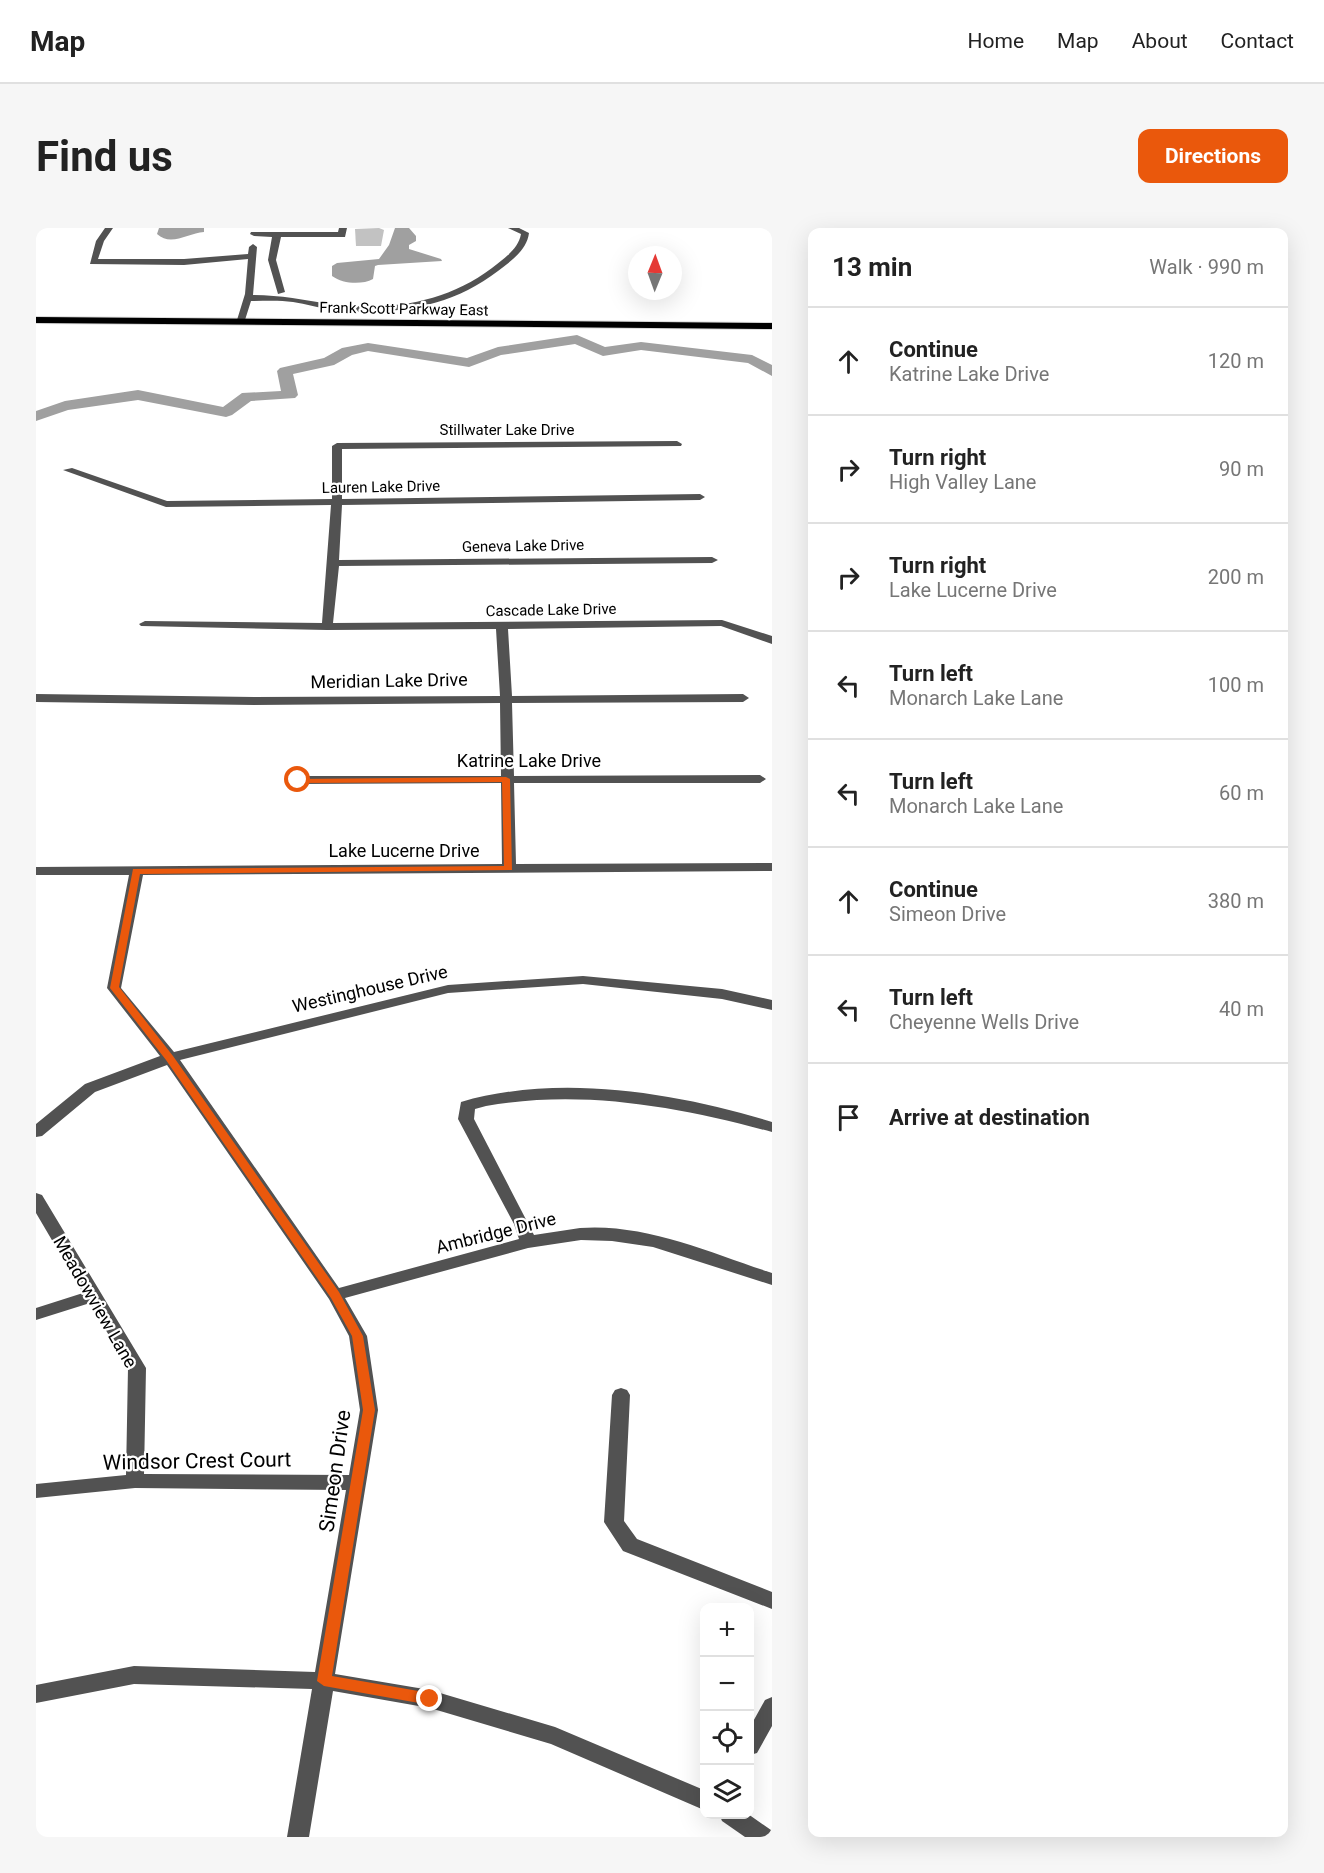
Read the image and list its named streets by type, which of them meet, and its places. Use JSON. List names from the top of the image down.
{
  "streets": {
    "main road": ["Frank Scott Parkway East"],
    "street": [
      "Stillwater Lake Drive",
      "Lauren Lake Drive",
      "Geneva Lake Drive",
      "Cascade Lake Drive",
      "Meridian Lake Drive",
      "Katrine Lake Drive",
      "Lake Lucerne Drive",
      "Westinghouse Drive",
      "Ambridge Drive",
      "Meadowview Lane",
      "Windsor Crest Court",
      "Simeon Drive"
    ]
  },
  "crossings": [
    ["Stillwater Lake Drive", "Lauren Lake Drive"],
    ["Lake Lucerne Drive", "Simeon Drive"],
    ["Westinghouse Drive", "Simeon Drive"],
    ["Ambridge Drive", "Simeon Drive"],
    ["Meadowview Lane", "Windsor Crest Court"],
    ["Windsor Crest Court", "Simeon Drive"]
  ],
  "north": "top",
  "page": {
    "header": "Map",
    "nav": [
      "Home",
      "Map",
      "About",
      "Contact"
    ],
    "buttons": "Directions",
    "title": "Find us",
    "heading": ["13 min", "Walk · 990 m"],
    "list": [
      ["Continue", "Katrine Lake Drive", "120 m"],
      ["Turn right", "High Valley Lane", "90 m"],
      ["Turn right", "Lake Lucerne Drive", "200 m"],
      ["Turn left", "Monarch Lake Lane", "100 m"],
      ["Turn left", "Monarch Lake Lane", "60 m"],
      ["Continue", "Simeon Drive", "380 m"],
      ["Turn left", "Cheyenne Wells Drive", "40 m"],
      "Arrive at destination"
    ],
    "map_buttons": ["+", "−"]
  }
}
